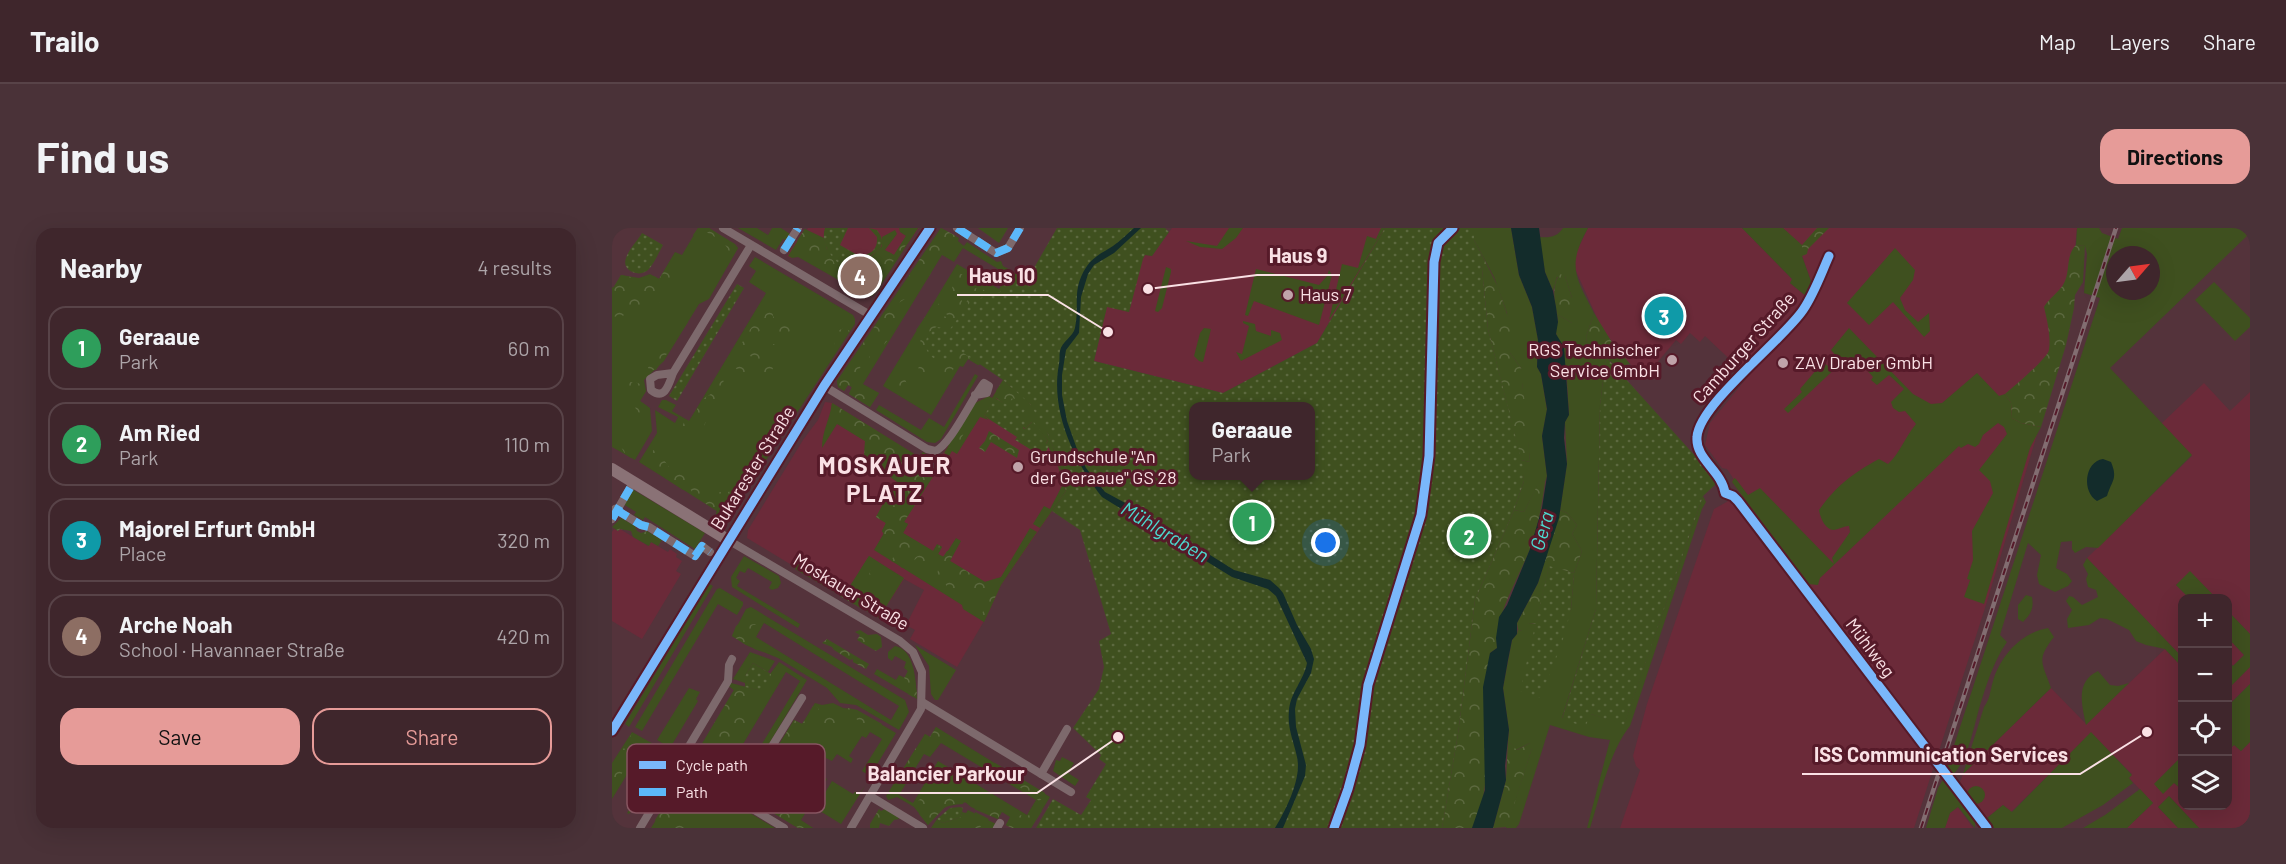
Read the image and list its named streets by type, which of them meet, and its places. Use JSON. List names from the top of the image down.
{
  "streets": {
    "street": [
      "Camburger Straße",
      "Bukarester Straße",
      "Moskauer Straße",
      "Mühlweg"
    ]
  },
  "crossings": [
    ["Camburger Straße", "Mühlweg"],
    ["Bukarester Straße", "Moskauer Straße"]
  ],
  "districts": ["MOSKAUER PLATZ"],
  "water": ["Gera", "Mühlgraben"],
  "places": [
    "Haus 9",
    "Haus 7",
    "Haus 10",
    "RGS Technischer Service GmbH",
    "ZAV Draber GmbH",
    "Grundschule \"An der Geraaue\" GS 28",
    "ISS Communication Services",
    "Balancier Parkour"
  ],
  "legend": ["Cycle path", "Path"],
  "north": "top right",
  "page": {
    "header": "Trailo",
    "nav": ["Map", "Layers", "Share"],
    "buttons": [
      "Directions",
      ["Save", "Share"]
    ],
    "title": "Find us",
    "heading": ["Nearby", "4 results"],
    "pins": [
      "4",
      "3",
      "1",
      "2"
    ],
    "list": [
      {
        "mark": "1",
        "name": "Geraaue",
        "note": "Park",
        "value": "60 m"
      },
      {
        "mark": "2",
        "name": "Am Ried",
        "note": "Park",
        "value": "110 m"
      },
      {
        "mark": "3",
        "name": "Majorel Erfurt GmbH",
        "note": "Place",
        "value": "320 m"
      },
      {
        "mark": "4",
        "name": "Arche Noah",
        "note": "School · Havannaer Straße",
        "value": "420 m"
      }
    ],
    "popup": ["Geraaue", "Park"],
    "map_buttons": ["+", "−"]
  }
}
